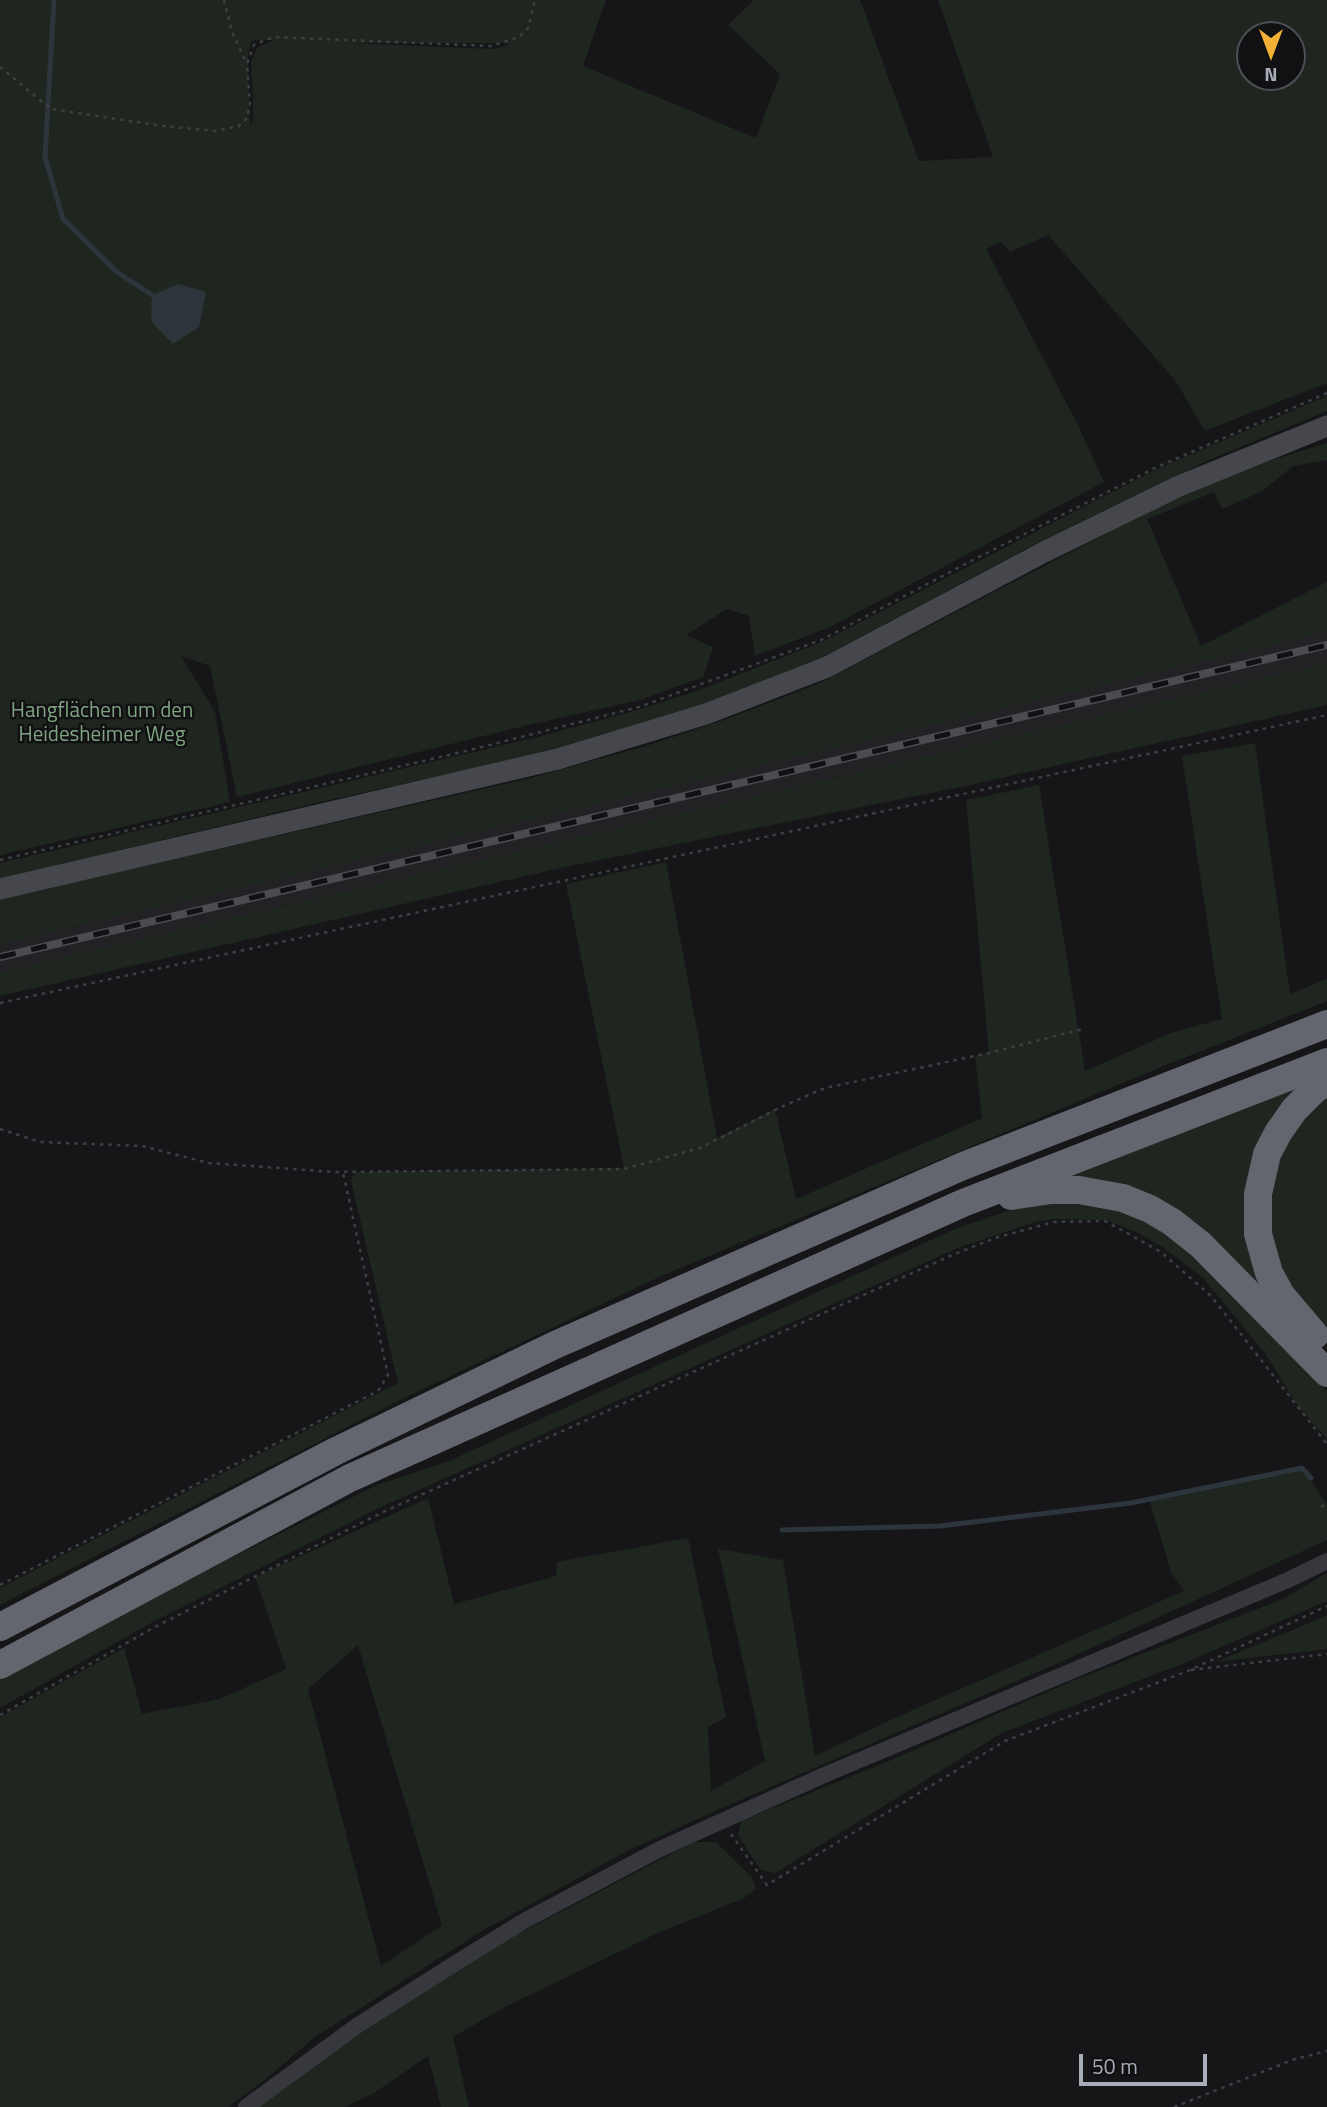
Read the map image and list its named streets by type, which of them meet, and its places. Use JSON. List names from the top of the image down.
{
  "parks": ["Hangflächen um den Heidesheimer Weg"],
  "scale_bar": "50 m",
  "north": "bottom"
}
